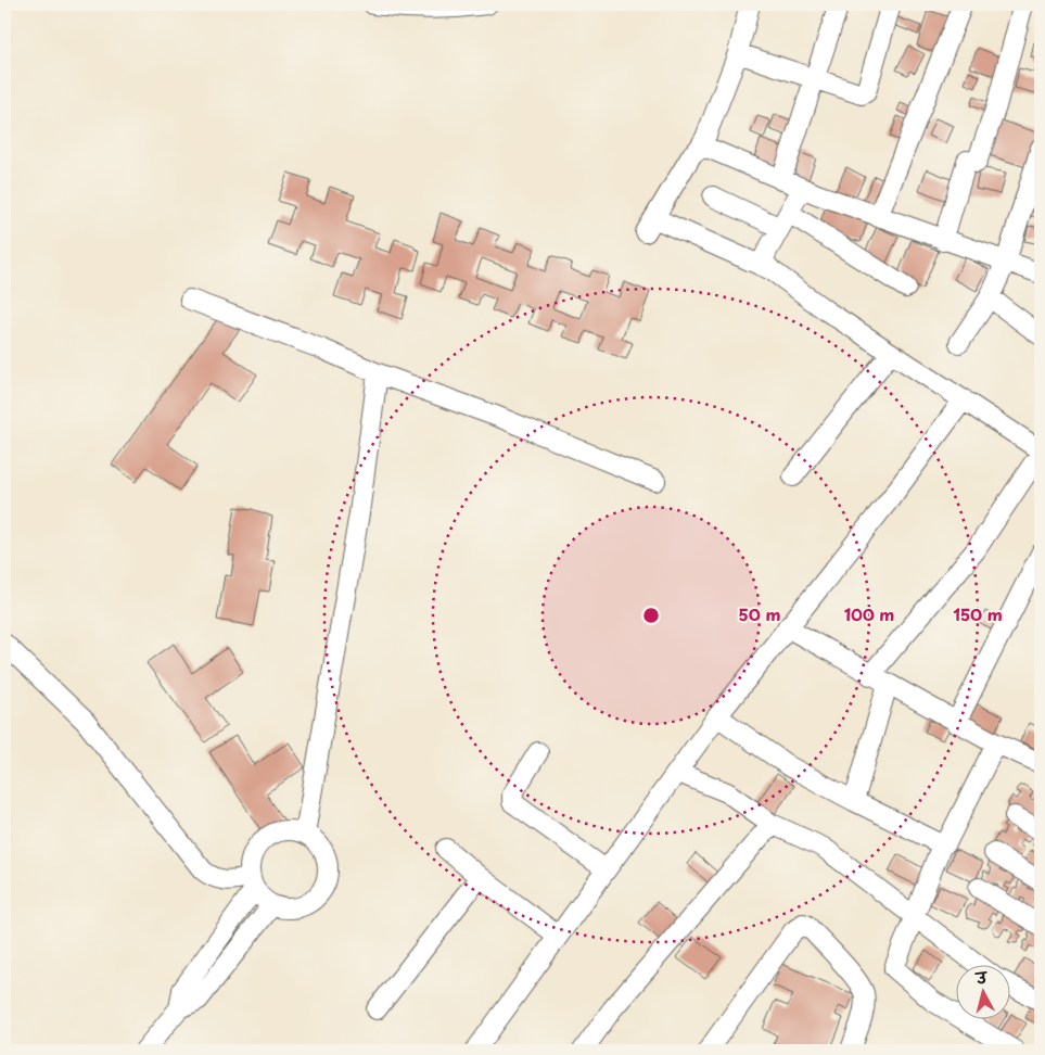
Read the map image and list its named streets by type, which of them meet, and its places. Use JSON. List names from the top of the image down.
{
  "north": "top",
  "rings": ["50 m", "100 m", "150 m"]
}
